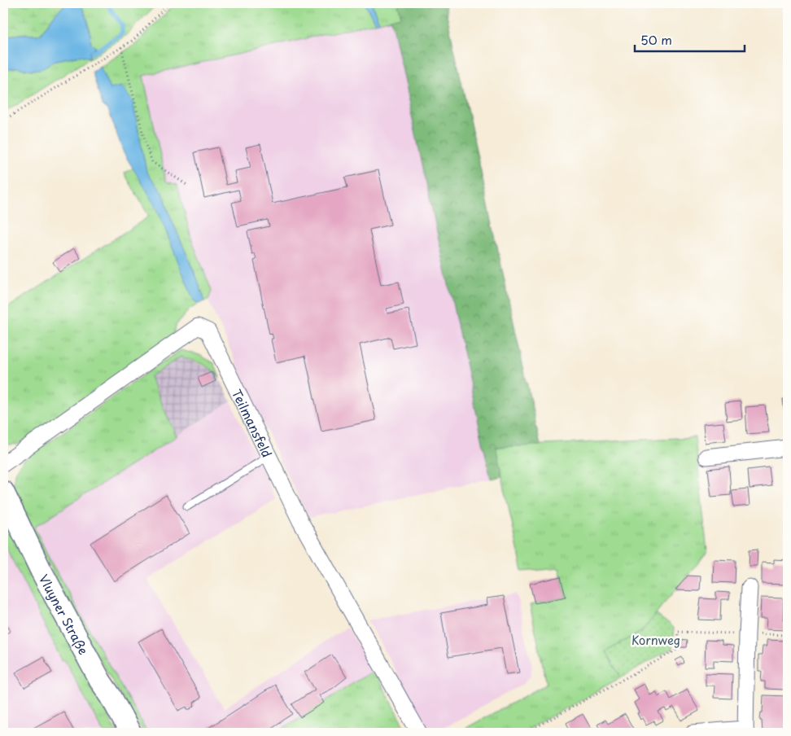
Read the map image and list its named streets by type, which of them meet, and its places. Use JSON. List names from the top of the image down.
{
  "streets": {
    "main road": ["Vluyner Straße"],
    "street": ["Teilmansfeld"]
  },
  "parks": ["Kornweg"],
  "scale_bar": "50 m"
}
